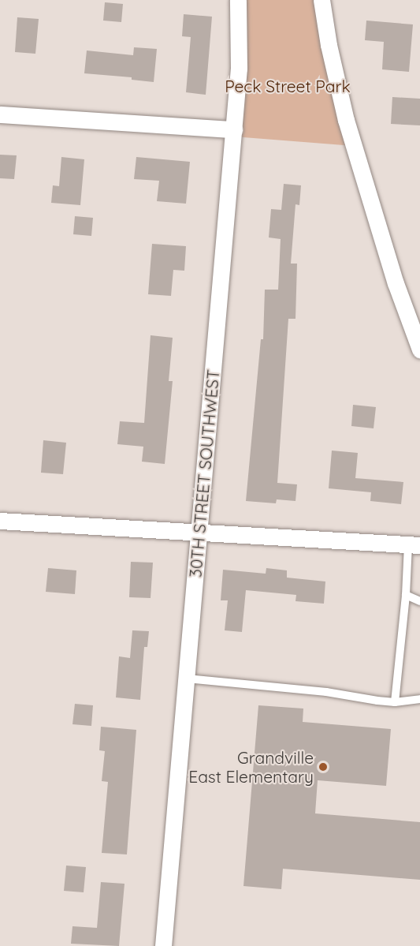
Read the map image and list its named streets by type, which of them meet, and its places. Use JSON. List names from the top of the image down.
{
  "streets": {
    "street": ["30TH STREET SOUTHWEST"]
  },
  "parks": ["Peck Street Park"],
  "places": ["Grandville East Elementary"]
}
